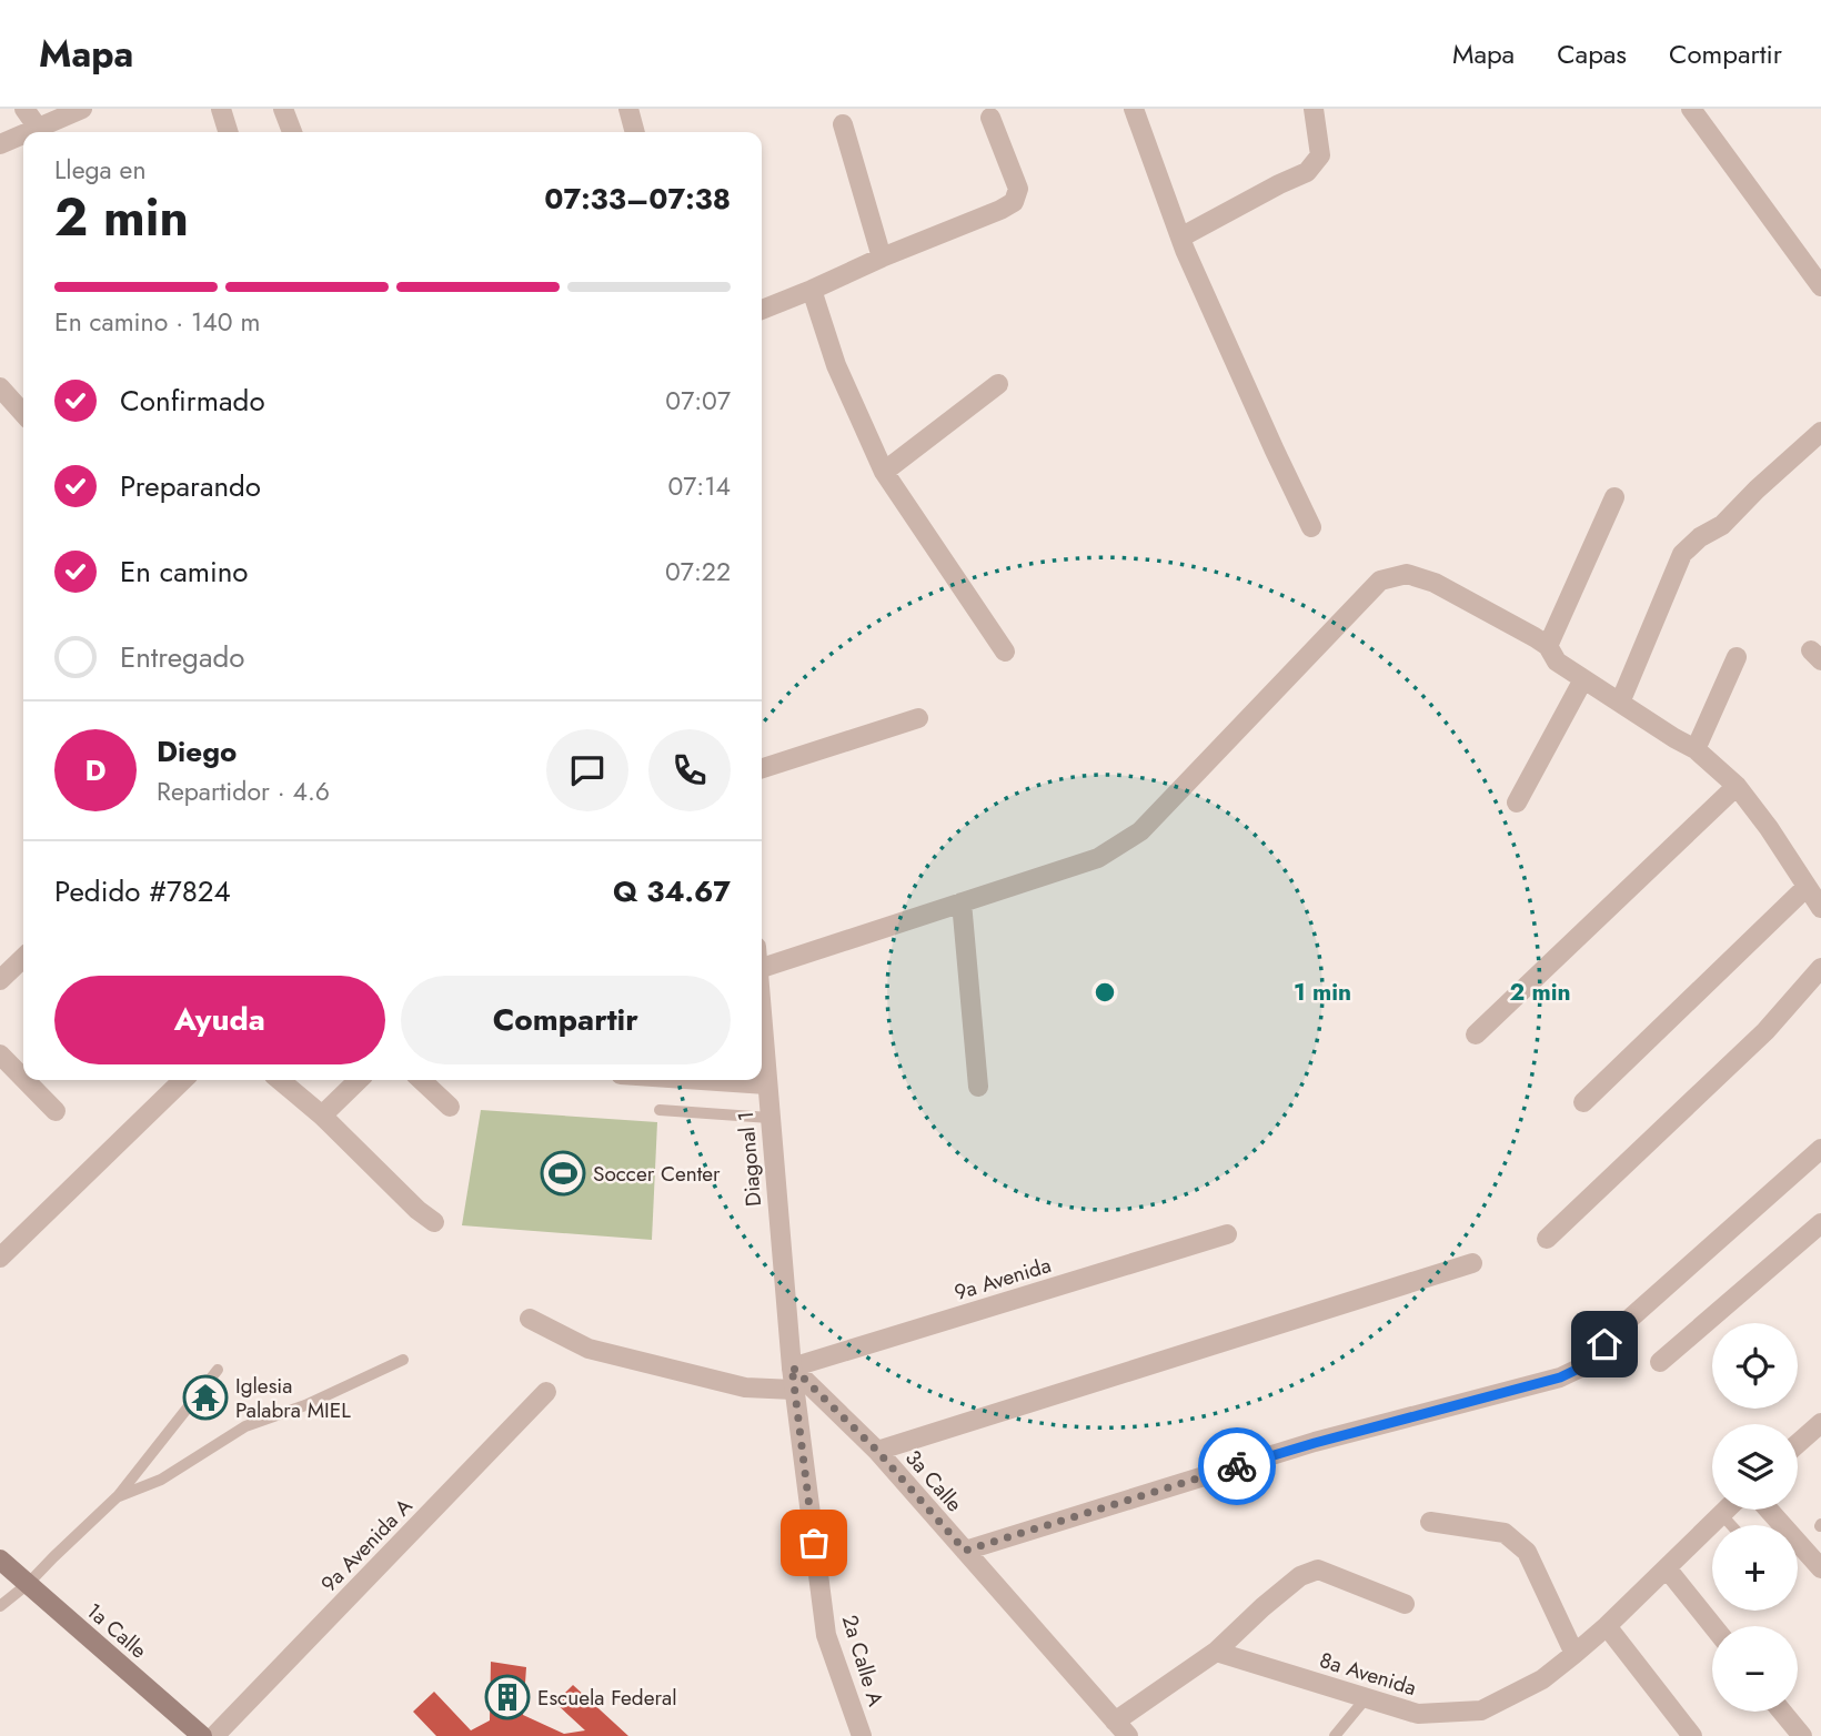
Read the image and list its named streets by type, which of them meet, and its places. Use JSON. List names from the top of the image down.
{
  "streets": {
    "main road": ["1a Calle"],
    "street": [
      "Diagonal 1",
      "9a Avenida",
      "3a Calle",
      "9a Avenida A",
      "2a Calle A",
      "8a Avenida"
    ]
  },
  "crossings": [
    ["Diagonal 1", "9a Avenida"],
    ["Diagonal 1", "3a Calle"],
    ["Diagonal 1", "2a Calle A"],
    ["9a Avenida", "3a Calle"],
    ["9a Avenida", "2a Calle A"],
    ["3a Calle", "2a Calle A"],
    ["9a Avenida A", "1a Calle"]
  ],
  "places": {
    "sports": ["Soccer Center"],
    "temple": ["Iglesia Palabra MIEL"],
    "building": ["Escuela Federal"]
  },
  "page": {
    "header": "Mapa",
    "nav": ["Mapa", "Capas", "Compartir"],
    "heading": ["2 min", "Llega en", "07:33–07:38"],
    "panel": [
      "Diego",
      "Repartidor · 4.6",
      "Pedido #7824",
      "Q 34.67"
    ],
    "bar": "En camino · 140 m",
    "list": [
      ["Confirmado", "07:07"],
      ["Preparando", "07:14"],
      ["En camino", "07:22"],
      "Entregado"
    ],
    "round": "D",
    "buttons": ["Ayuda", "Compartir"],
    "map_buttons": ["+", "−"]
  },
  "rings": ["1 min", "2 min"]
}
